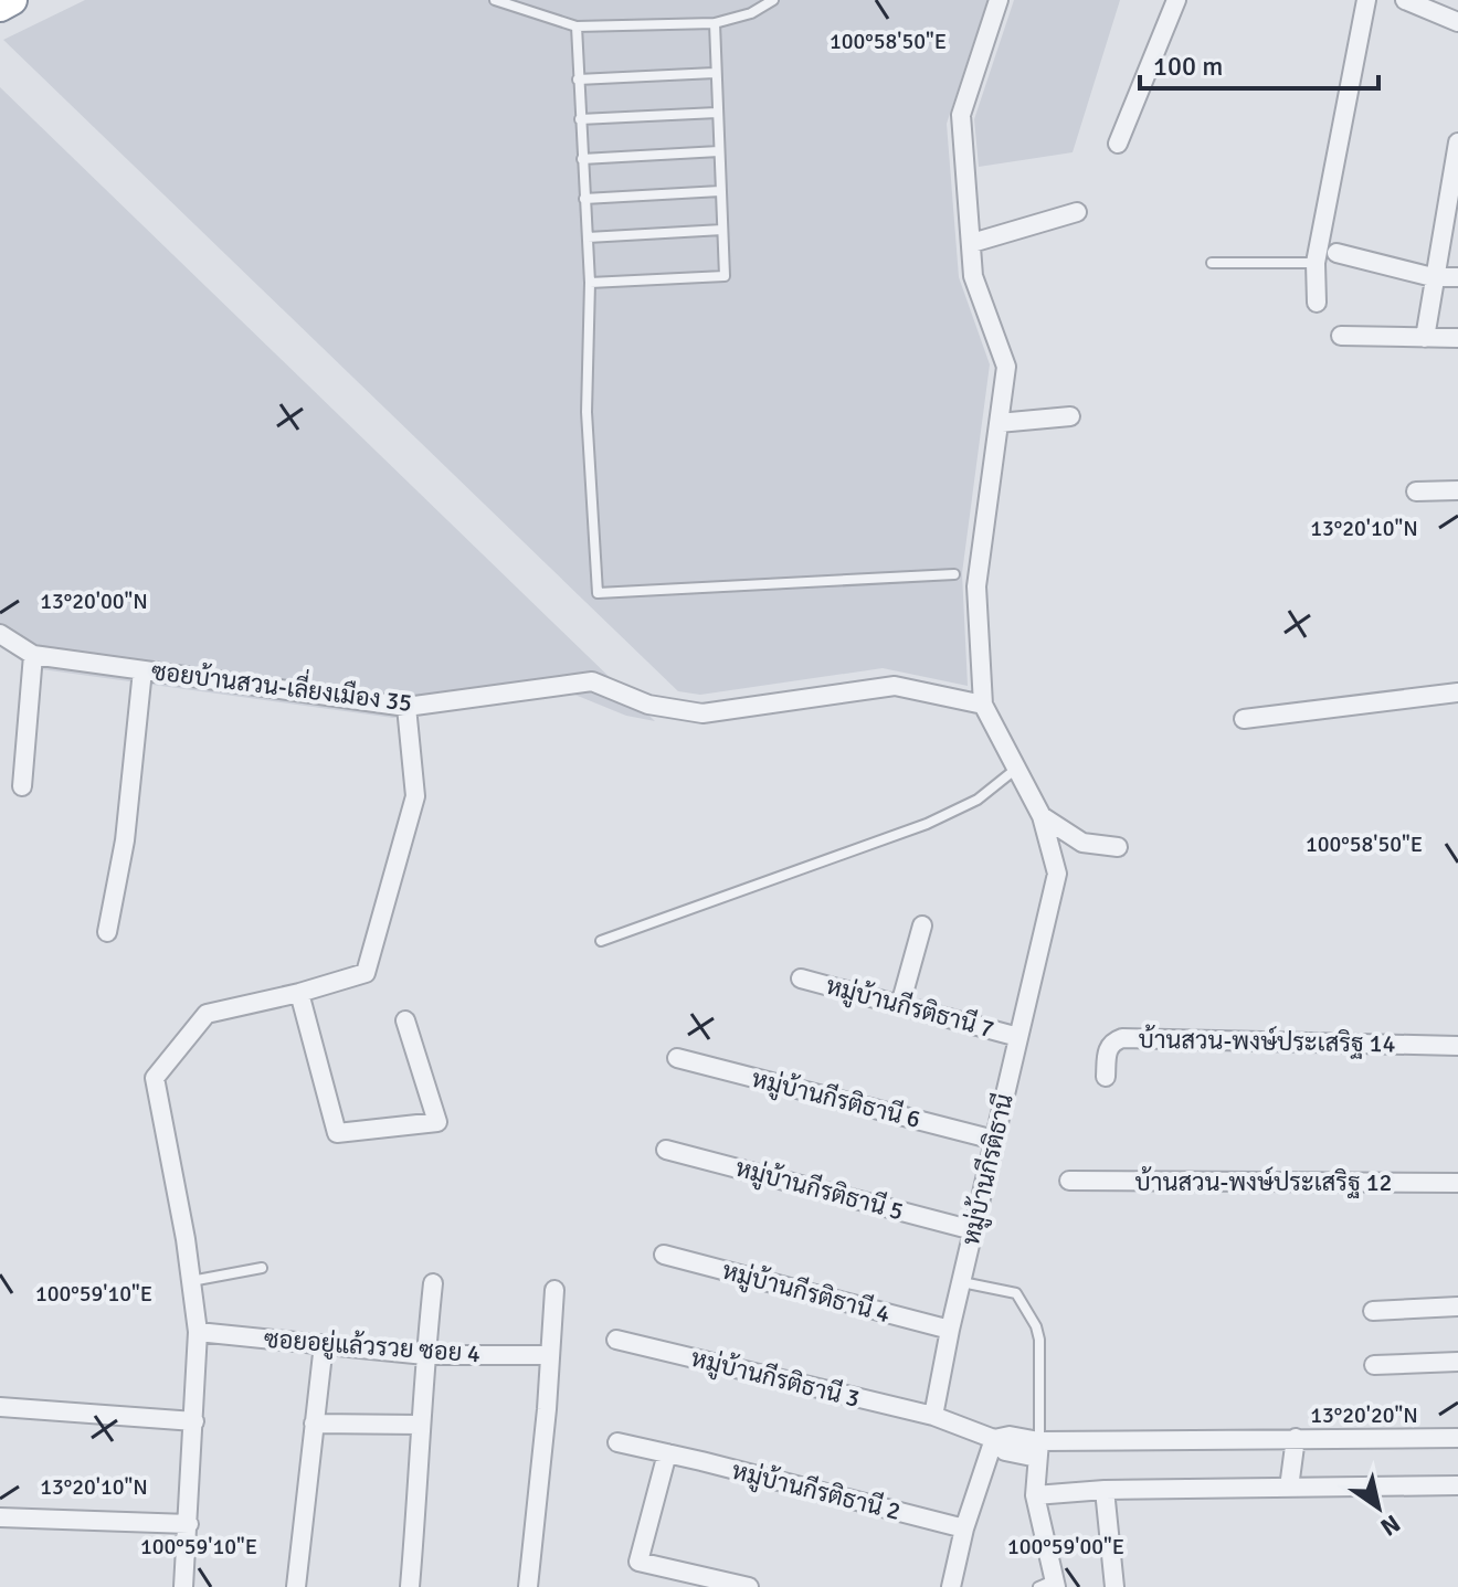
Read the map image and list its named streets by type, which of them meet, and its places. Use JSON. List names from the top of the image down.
{
  "streets": {
    "street": [
      "ซอยบ้านสวน-เลี่ยงเมือง 35",
      "หมู่บ้านกีรติธานี 7",
      "บ้านสวน-พงษ์ประเสริฐ 14",
      "หมู่บ้านกีรติธานี 6",
      "หมู่บ้านกีรติธานี",
      "บ้านสวน-พงษ์ประเสริฐ 12",
      "หมู่บ้านกีรติธานี 5",
      "หมู่บ้านกีรติธานี 4",
      "ซอยอยู่แล้วรวย ซอย 4",
      "หมู่บ้านกีรติธานี 3",
      "หมู่บ้านกีรติธานี 2"
    ]
  },
  "crossings": [
    ["ซอยบ้านสวน-เลี่ยงเมือง 35", "หมู่บ้านกีรติธานี"],
    ["หมู่บ้านกีรติธานี 7", "หมู่บ้านกีรติธานี"],
    ["หมู่บ้านกีรติธานี 6", "หมู่บ้านกีรติธานี"],
    ["หมู่บ้านกีรติธานี", "หมู่บ้านกีรติธานี 5"],
    ["หมู่บ้านกีรติธานี", "หมู่บ้านกีรติธานี 4"],
    ["หมู่บ้านกีรติธานี", "หมู่บ้านกีรติธานี 3"]
  ],
  "scale_bar": "100 m",
  "north": "bottom right",
  "coordinates": [
    "100°58'50\"E",
    "13°20'10\"N",
    "13°20'00\"N",
    "100°59'10\"E",
    "13°20'20\"N",
    "100°59'00\"E"
  ]
}
